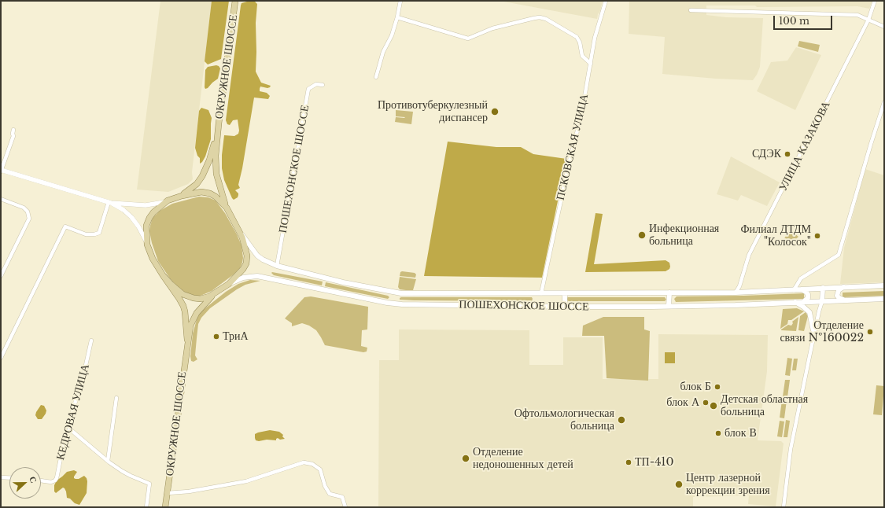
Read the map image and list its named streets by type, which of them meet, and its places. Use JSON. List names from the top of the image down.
{
  "streets": {
    "main road": ["ОКРУЖНОЕ ШОССЕ", "ПОШЕХОНСКОЕ ШОССЕ"],
    "street": ["УЛИЦА КАЗАКОВА", "ПСКОВСКАЯ УЛИЦА", "КЕДРОВАЯ УЛИЦА"]
  },
  "crossings": [
    ["ОКРУЖНОЕ ШОССЕ", "ПОШЕХОНСКОЕ ШОССЕ"],
    ["УЛИЦА КАЗАКОВА", "ПОШЕХОНСКОЕ ШОССЕ"],
    ["ПСКОВСКАЯ УЛИЦА", "ПОШЕХОНСКОЕ ШОССЕ"]
  ],
  "places": [
    "Противотуберкулезный диспансер",
    "СДЭК",
    "Инфекционная больница",
    "Филиал ДТДМ \"Колосок\"",
    "Отделение связи №160022",
    "ТриА",
    "блок Б",
    "блок А",
    "Детская областная больница",
    "Офтольмологическая больница",
    "блок В",
    "Отделение недоношенных детей",
    "ТП-410",
    "Центр лазерной коррекции зрения"
  ],
  "scale_bar": "100 m",
  "north": "right"
}
